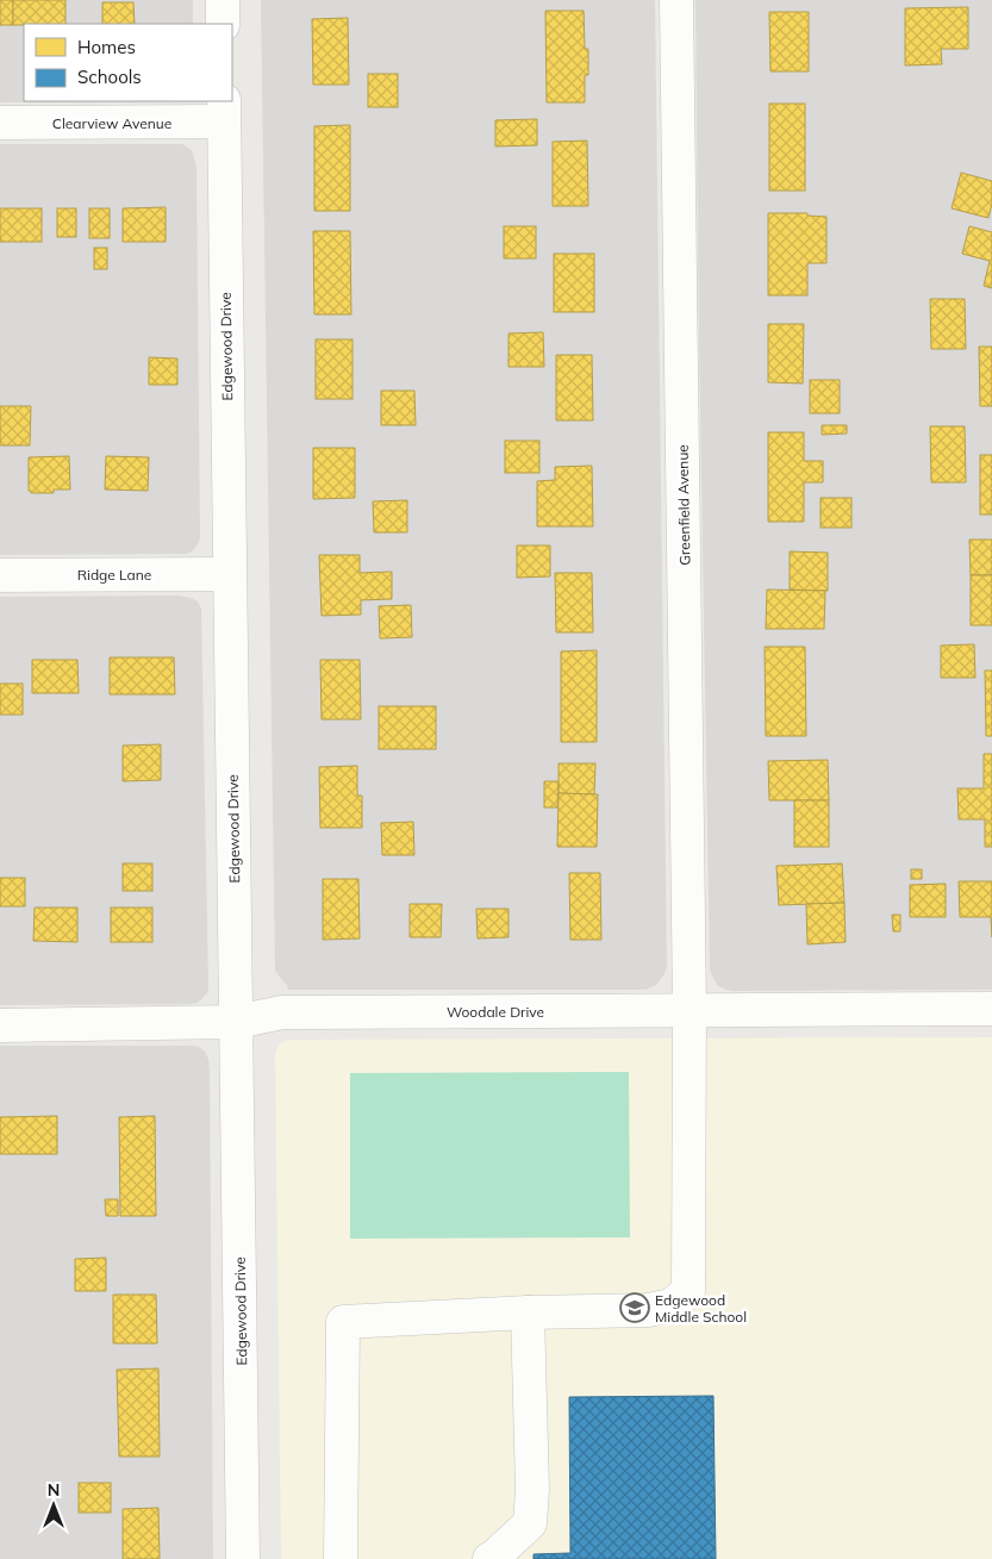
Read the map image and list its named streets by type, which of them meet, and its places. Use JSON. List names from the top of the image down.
{
  "streets": {
    "street": [
      "Clearview Avenue",
      "Edgewood Drive",
      "Greenfield Avenue",
      "Ridge Lane",
      "Woodale Drive"
    ]
  },
  "crossings": [
    ["Clearview Avenue", "Edgewood Drive"],
    ["Edgewood Drive", "Ridge Lane"],
    ["Edgewood Drive", "Woodale Drive"],
    ["Greenfield Avenue", "Woodale Drive"]
  ],
  "places": {
    "school or university": ["Edgewood Middle School"]
  },
  "legend": ["Homes", "Schools"],
  "north": "top"
}
